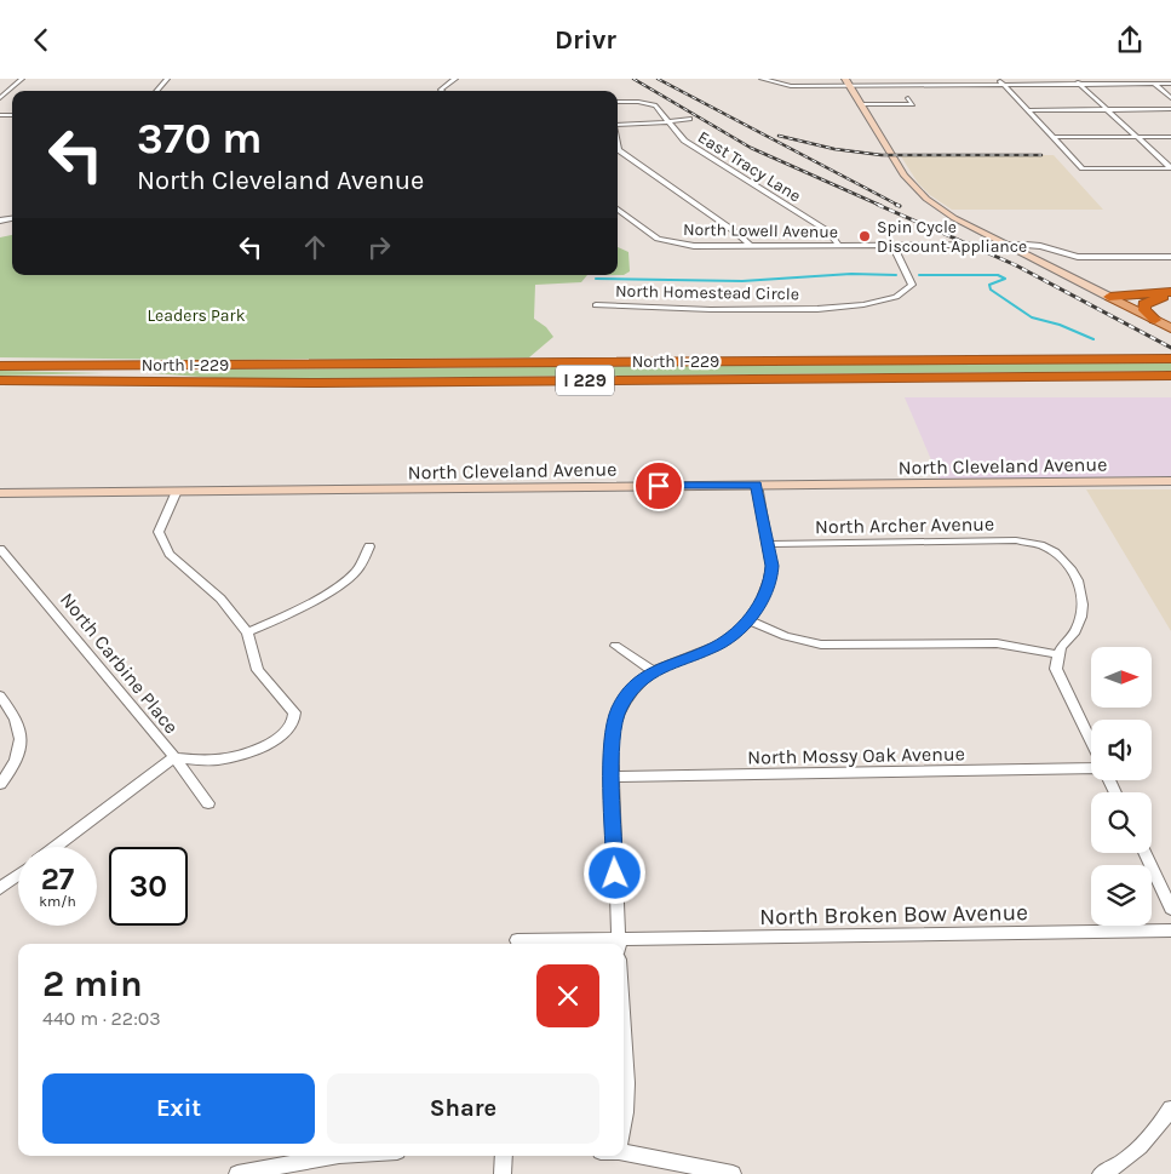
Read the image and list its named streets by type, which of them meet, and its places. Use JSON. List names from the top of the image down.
{
  "streets": {
    "highway": ["North I-229", "I 229"],
    "street": [
      "East Tracy Lane",
      "North Lowell Avenue",
      "North Homestead Circle",
      "North Cleveland Avenue",
      "North Archer Avenue",
      "North Carbine Place",
      "North Mossy Oak Avenue",
      "North Broken Bow Avenue"
    ]
  },
  "crossings": [
    ["East Tracy Lane", "North Lowell Avenue"],
    ["North Lowell Avenue", "North Homestead Circle"]
  ],
  "parks": ["Leaders Park"],
  "places": ["Spin Cycle Discount Appliance"],
  "north": "right",
  "page": {
    "header": "Drivr",
    "turn": ["370 m", "North Cleveland Avenue"],
    "speed": "27 km/h",
    "limit": "30",
    "heading": ["2 min", "440 m · 22:03"],
    "buttons": ["Exit", "Share"]
  }
}
